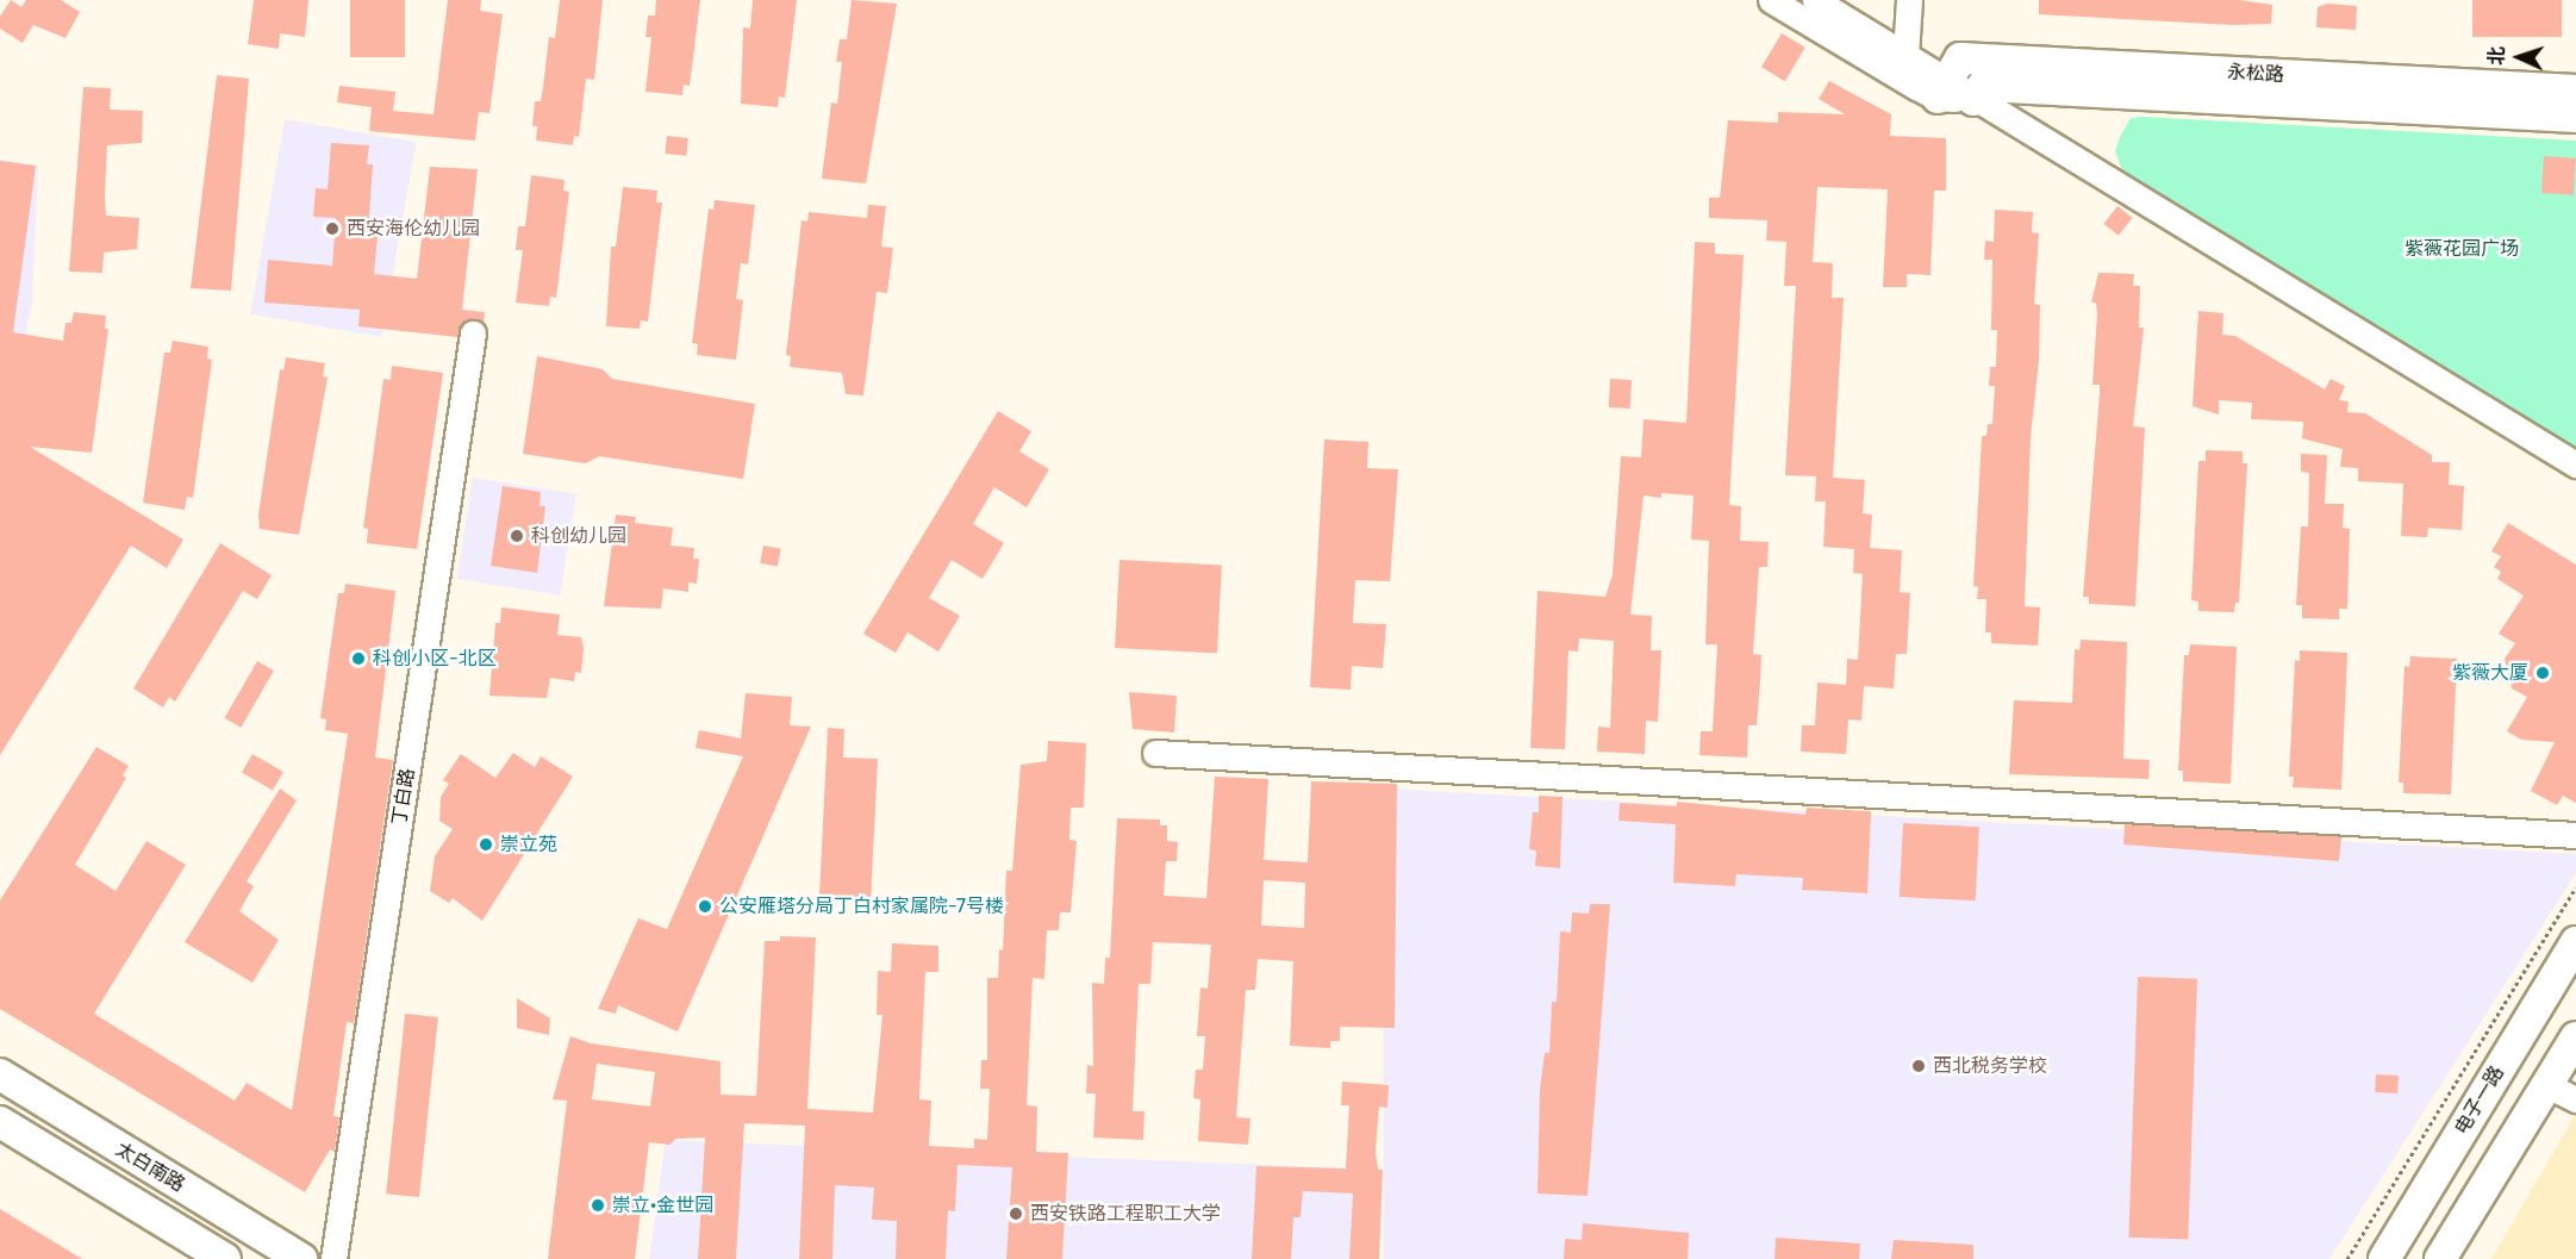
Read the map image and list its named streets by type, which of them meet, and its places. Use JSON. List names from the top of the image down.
{
  "streets": {
    "main road": ["永松路", "电子一路", "太白南路"],
    "street": ["丁白路"]
  },
  "parks": ["紫薇花园广场"],
  "places": [
    "西安海伦幼儿园",
    "科创幼儿园",
    "科创小区-北区",
    "紫薇大厦",
    "崇立苑",
    "公安雁塔分局丁白村家属院-7号楼",
    "西北税务学校",
    "崇立·金世园",
    "西安铁路工程职工大学"
  ],
  "north": "left"
}
